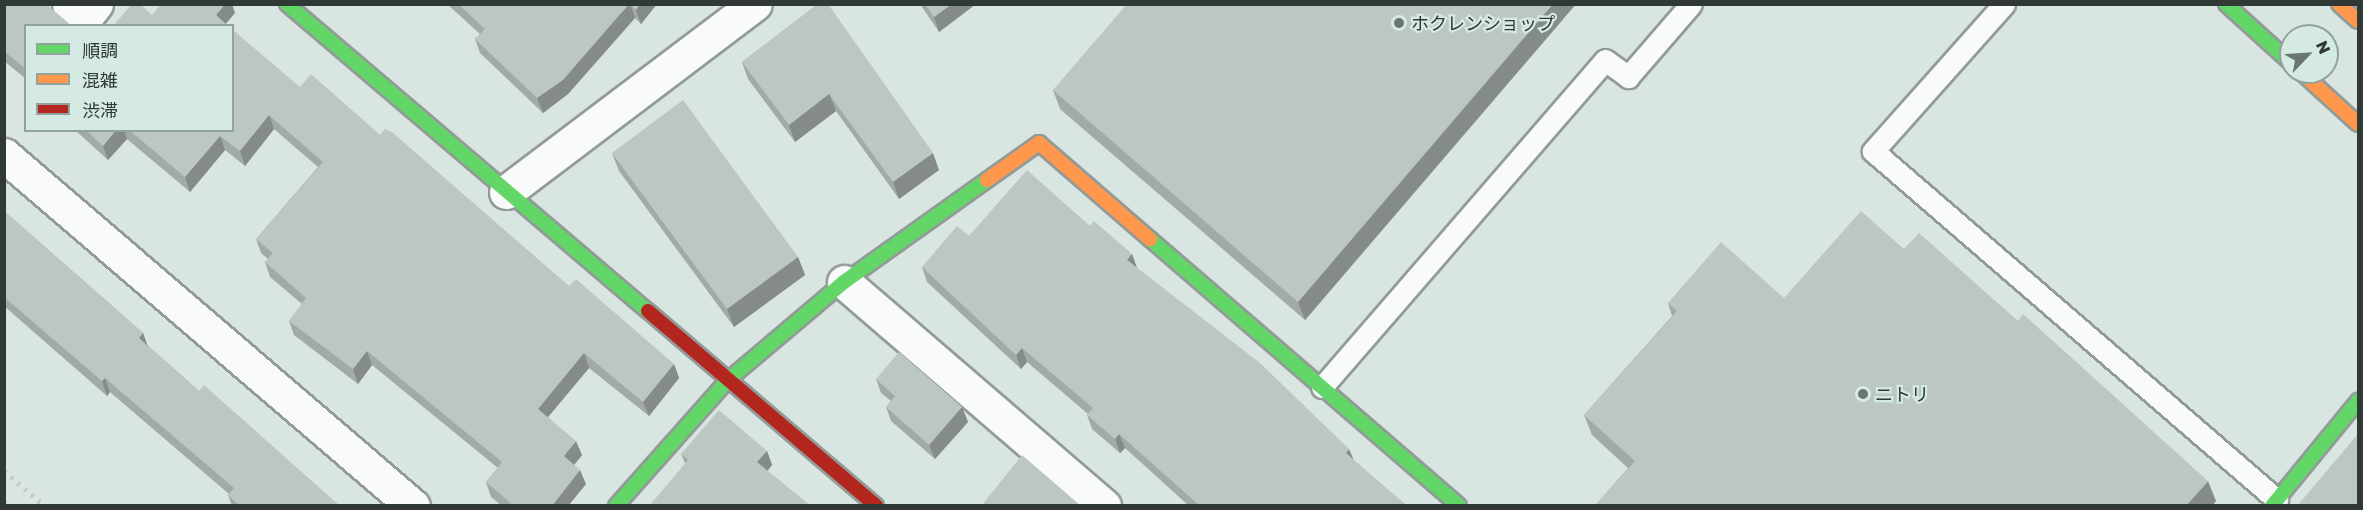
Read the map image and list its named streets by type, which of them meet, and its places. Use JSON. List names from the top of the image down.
{
  "places": ["ホクレンショップ", "ニトリ"],
  "legend": ["順調", "混雑", "渋滞"],
  "north": "top right"
}
